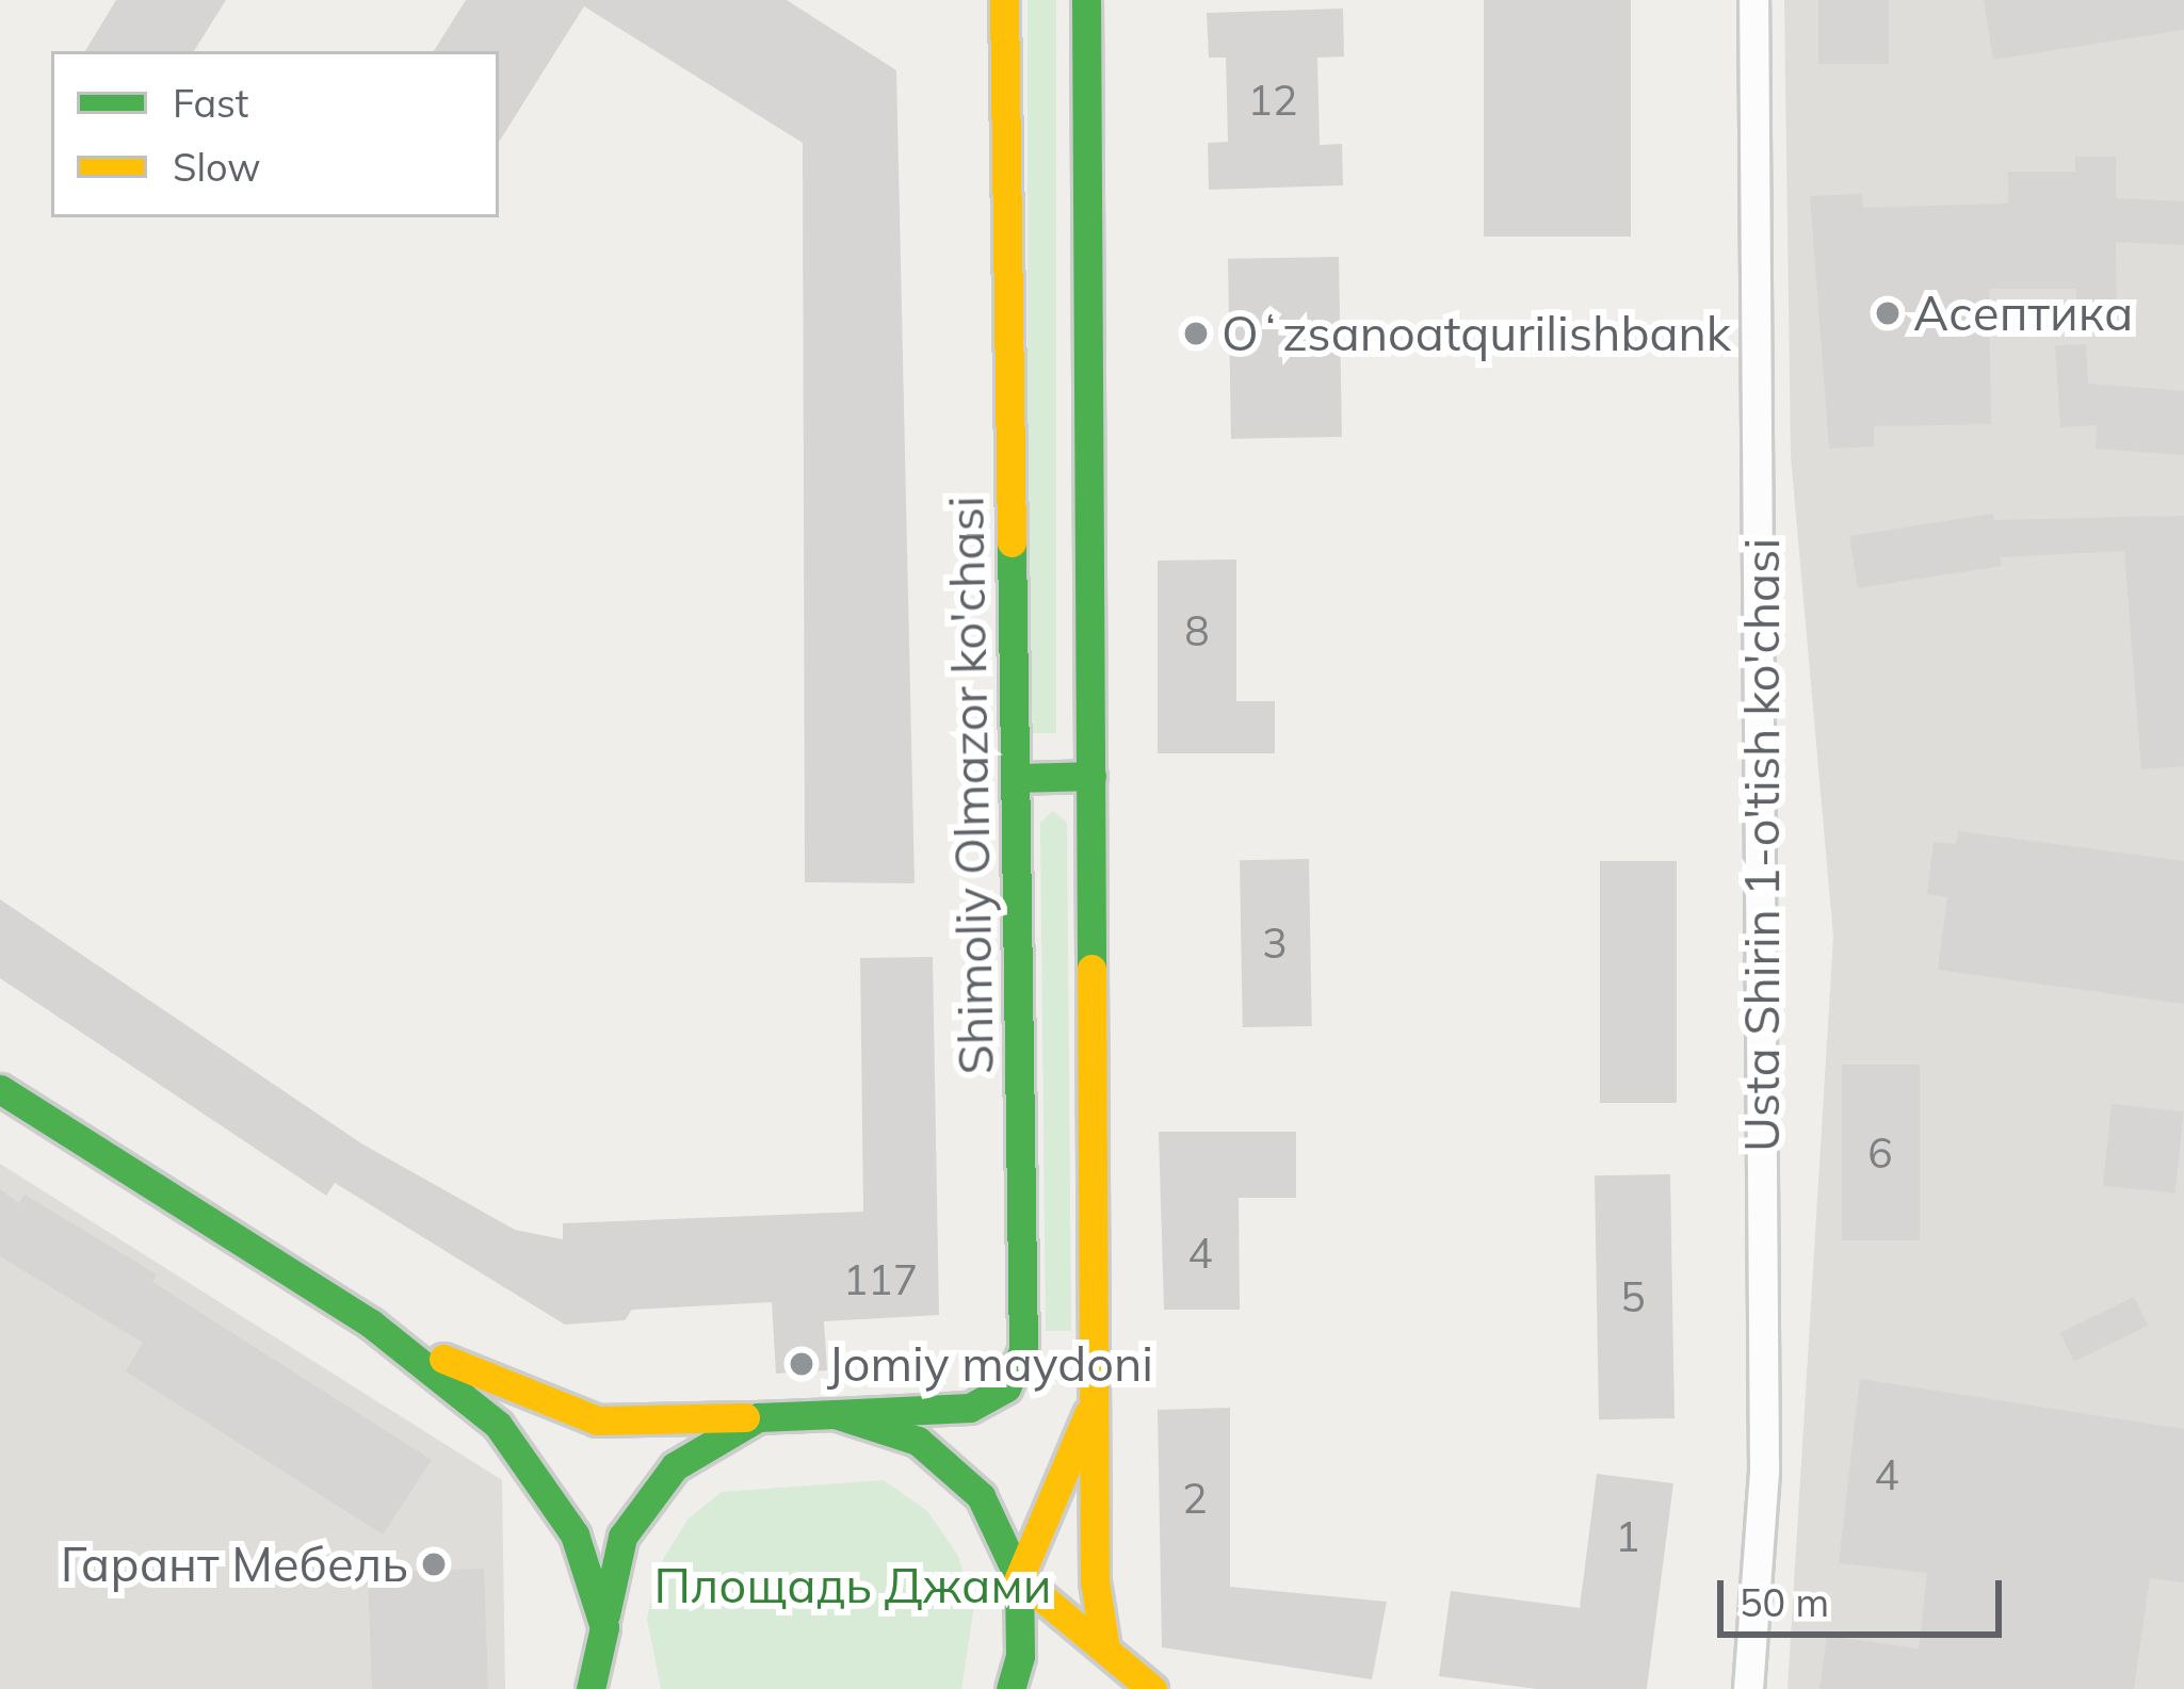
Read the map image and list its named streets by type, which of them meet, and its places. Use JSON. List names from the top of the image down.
{
  "streets": {
    "main road": ["Shimoliy Olmazor ko'chasi"],
    "street": ["Usta Shirin 1-o'tish ko'chasi"]
  },
  "parks": ["Площадь Джами"],
  "places": [
    "Асептика",
    "Oʻzsanoatqurilishbank",
    "Jomiy maydoni",
    "Гарант Мебель"
  ],
  "house_numbers": [
    "12",
    "8",
    "3",
    "6",
    "4",
    "117",
    "5",
    "4",
    "2",
    "1"
  ],
  "legend": ["Fast", "Slow"],
  "scale_bar": "50 m"
}
